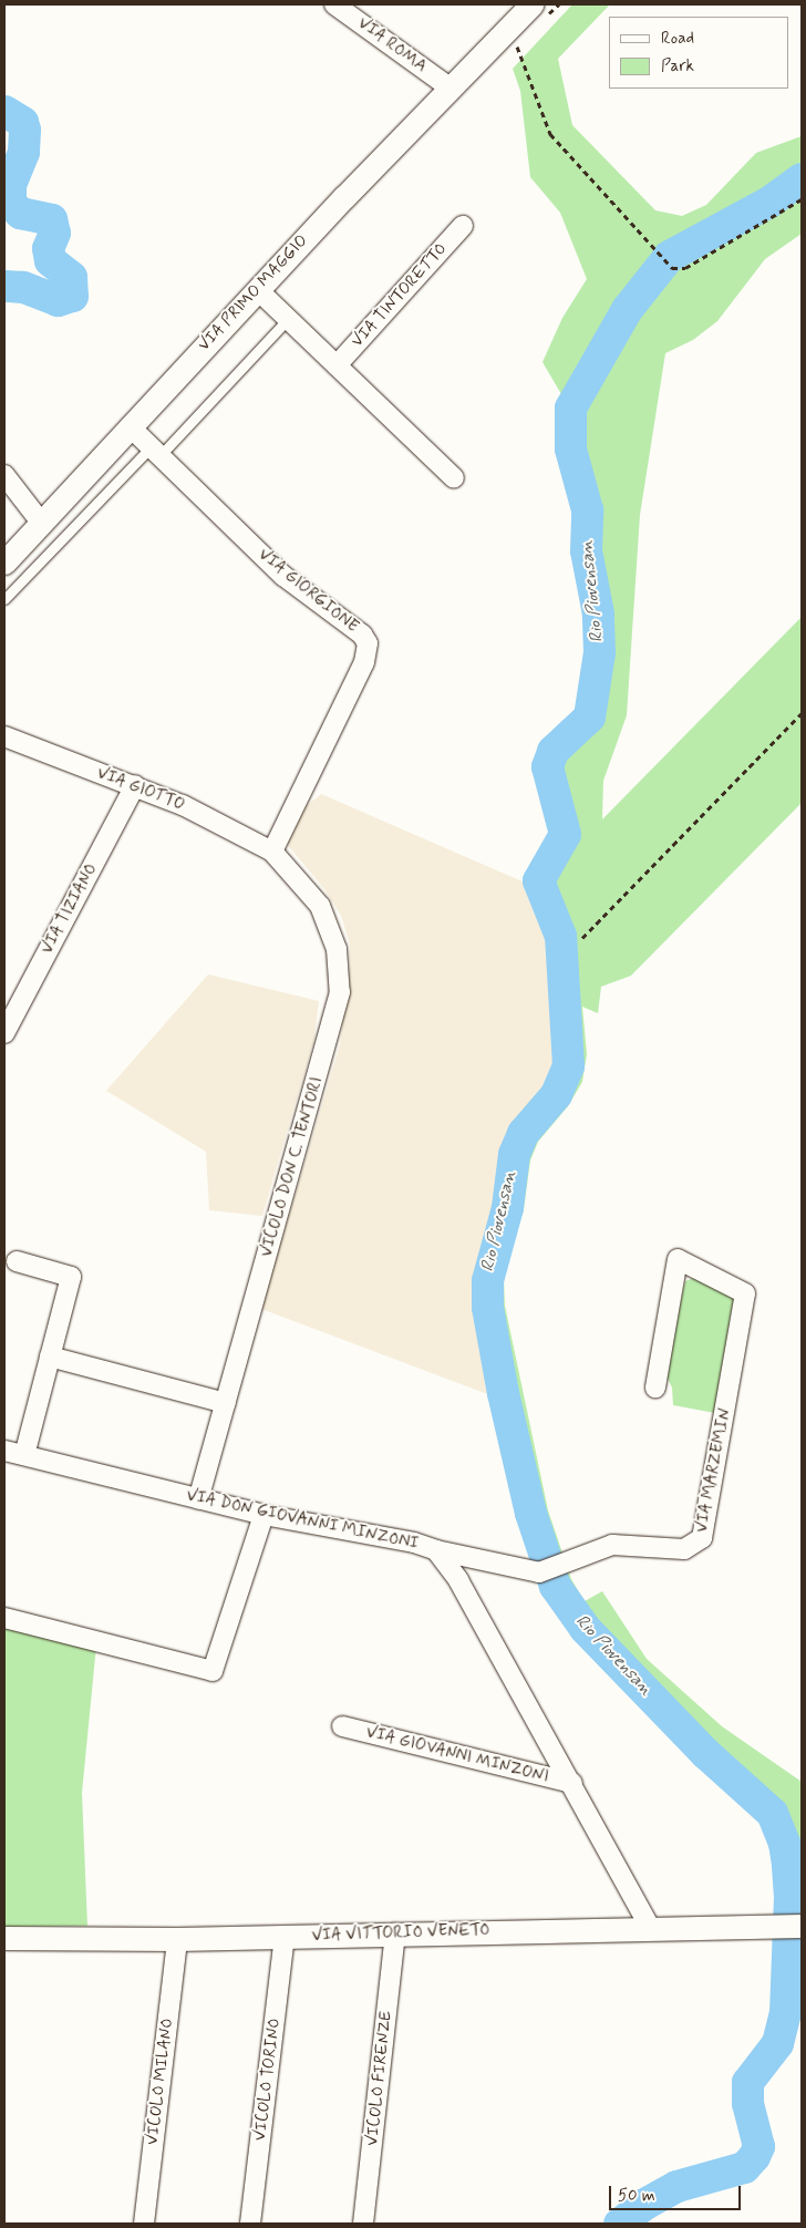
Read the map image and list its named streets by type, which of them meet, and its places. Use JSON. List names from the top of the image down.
{
  "streets": {
    "street": [
      "VIA ROMA",
      "VIA PRIMO MAGGIO",
      "VIA TINTORETTO",
      "VIA GIORGIONE",
      "VIA GIOTTO",
      "VIA TIZIANO",
      "VICOLO DON C. TENTORI",
      "VIA MARZEMIN",
      "VIA DON GIOVANNI MINZONI",
      "VIA GIOVANNI MINZONI",
      "VIA VITTORIO VENETO",
      "VICOLO FIRENZE",
      "VICOLO TORINO",
      "VICOLO MILANO"
    ]
  },
  "crossings": [
    ["VIA ROMA", "VIA PRIMO MAGGIO"],
    ["VIA PRIMO MAGGIO", "VIA GIORGIONE"],
    ["VIA GIORGIONE", "VIA GIOTTO"],
    ["VIA GIORGIONE", "VICOLO DON C. TENTORI"],
    ["VIA GIOTTO", "VIA TIZIANO"],
    ["VIA GIOTTO", "VICOLO DON C. TENTORI"],
    ["VICOLO DON C. TENTORI", "VIA DON GIOVANNI MINZONI"],
    ["VIA MARZEMIN", "VIA DON GIOVANNI MINZONI"],
    ["VIA DON GIOVANNI MINZONI", "VIA GIOVANNI MINZONI"],
    ["VIA DON GIOVANNI MINZONI", "VIA VITTORIO VENETO"],
    ["VIA VITTORIO VENETO", "VICOLO FIRENZE"],
    ["VIA VITTORIO VENETO", "VICOLO TORINO"],
    ["VIA VITTORIO VENETO", "VICOLO MILANO"]
  ],
  "water": ["Rio Piovensan"],
  "legend": ["Road", "Park"],
  "scale_bar": "50 m"
}
